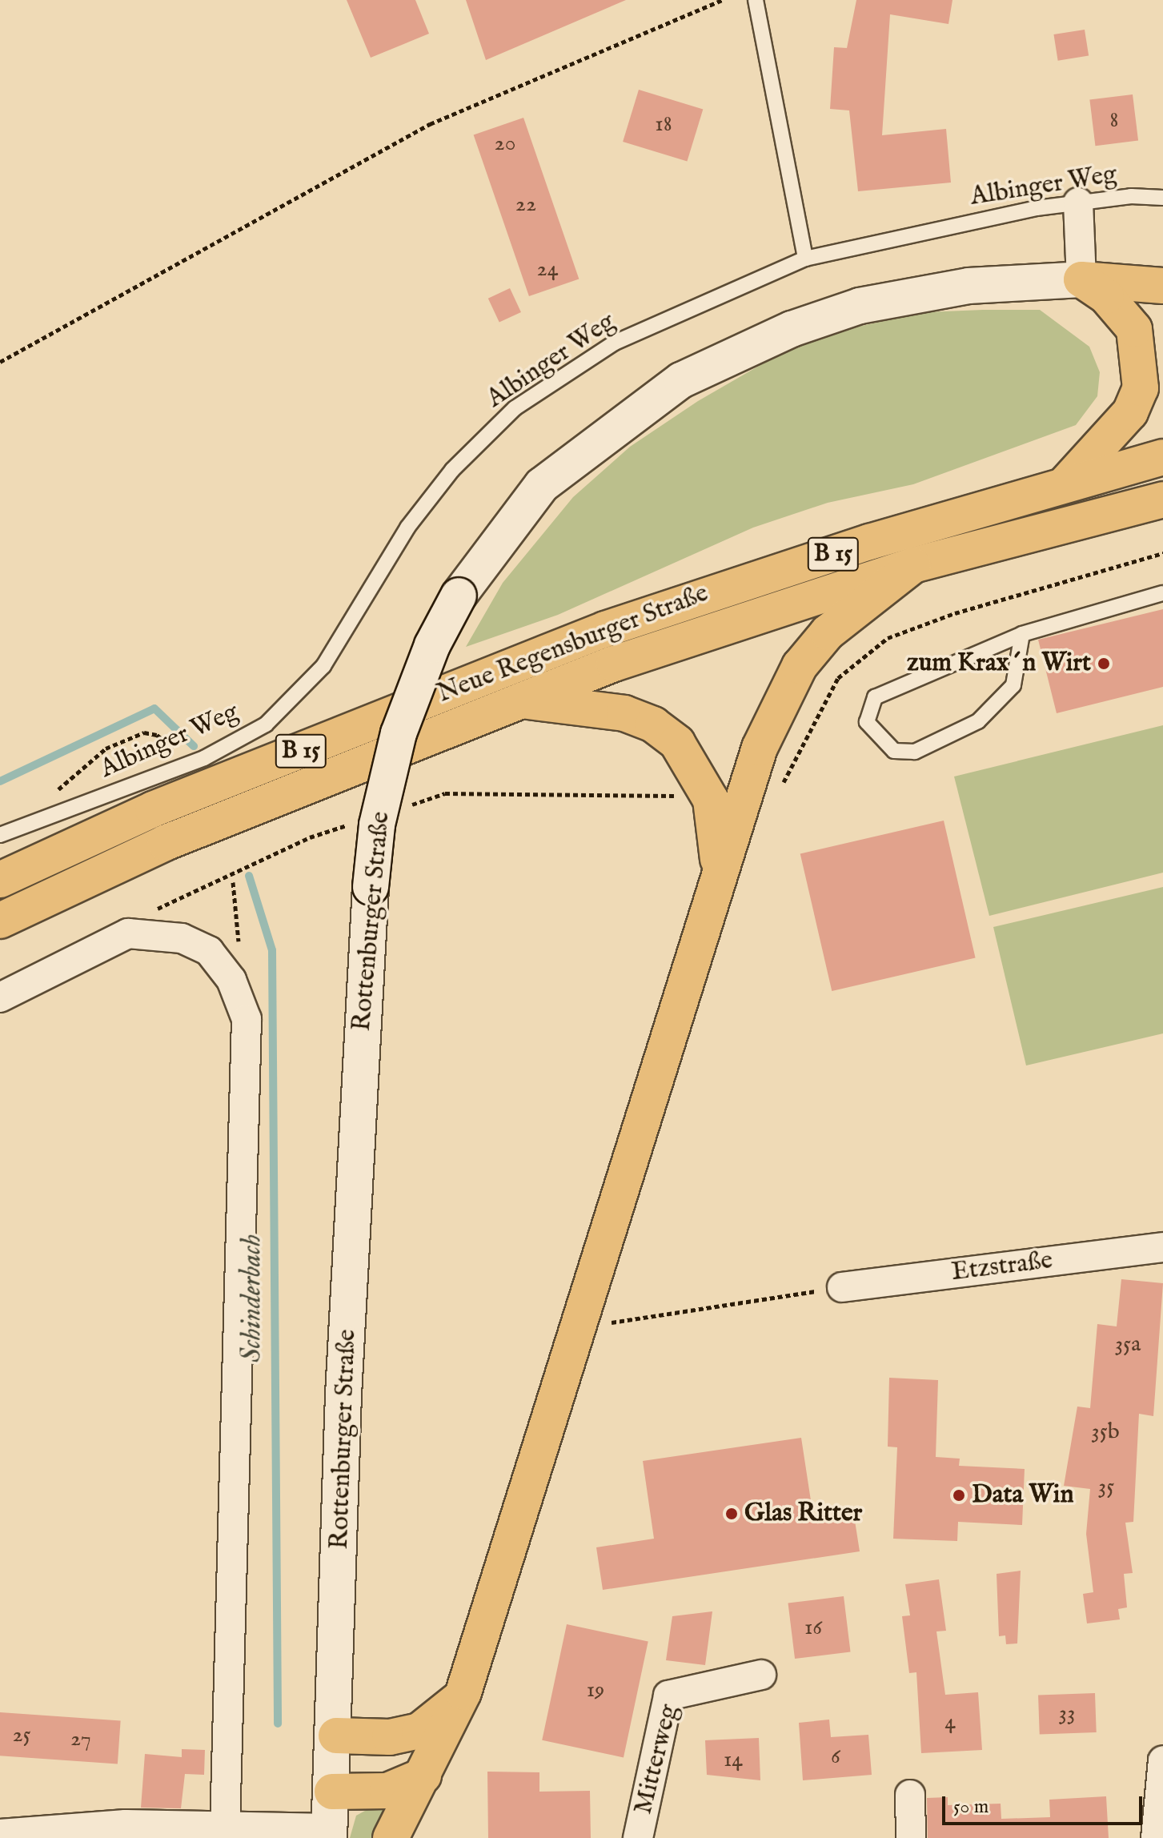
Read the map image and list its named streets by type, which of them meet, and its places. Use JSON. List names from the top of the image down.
{
  "streets": {
    "highway": ["B 15", "Neue Regensburger Straße"],
    "street": ["Rottenburger Straße", "Etzstraße", "Mitterweg"],
    "lane": ["Albinger Weg"]
  },
  "water": ["Schinderbach"],
  "places": ["zum Krax´n Wirt", "Data Win", "Glas Ritter"],
  "house_numbers": [
    "8",
    "18",
    "20",
    "22",
    "24",
    "35a",
    "35b",
    "35",
    "16",
    "19",
    "33",
    "4",
    "25",
    "27",
    "6",
    "14"
  ],
  "scale_bar": "50 m"
}
